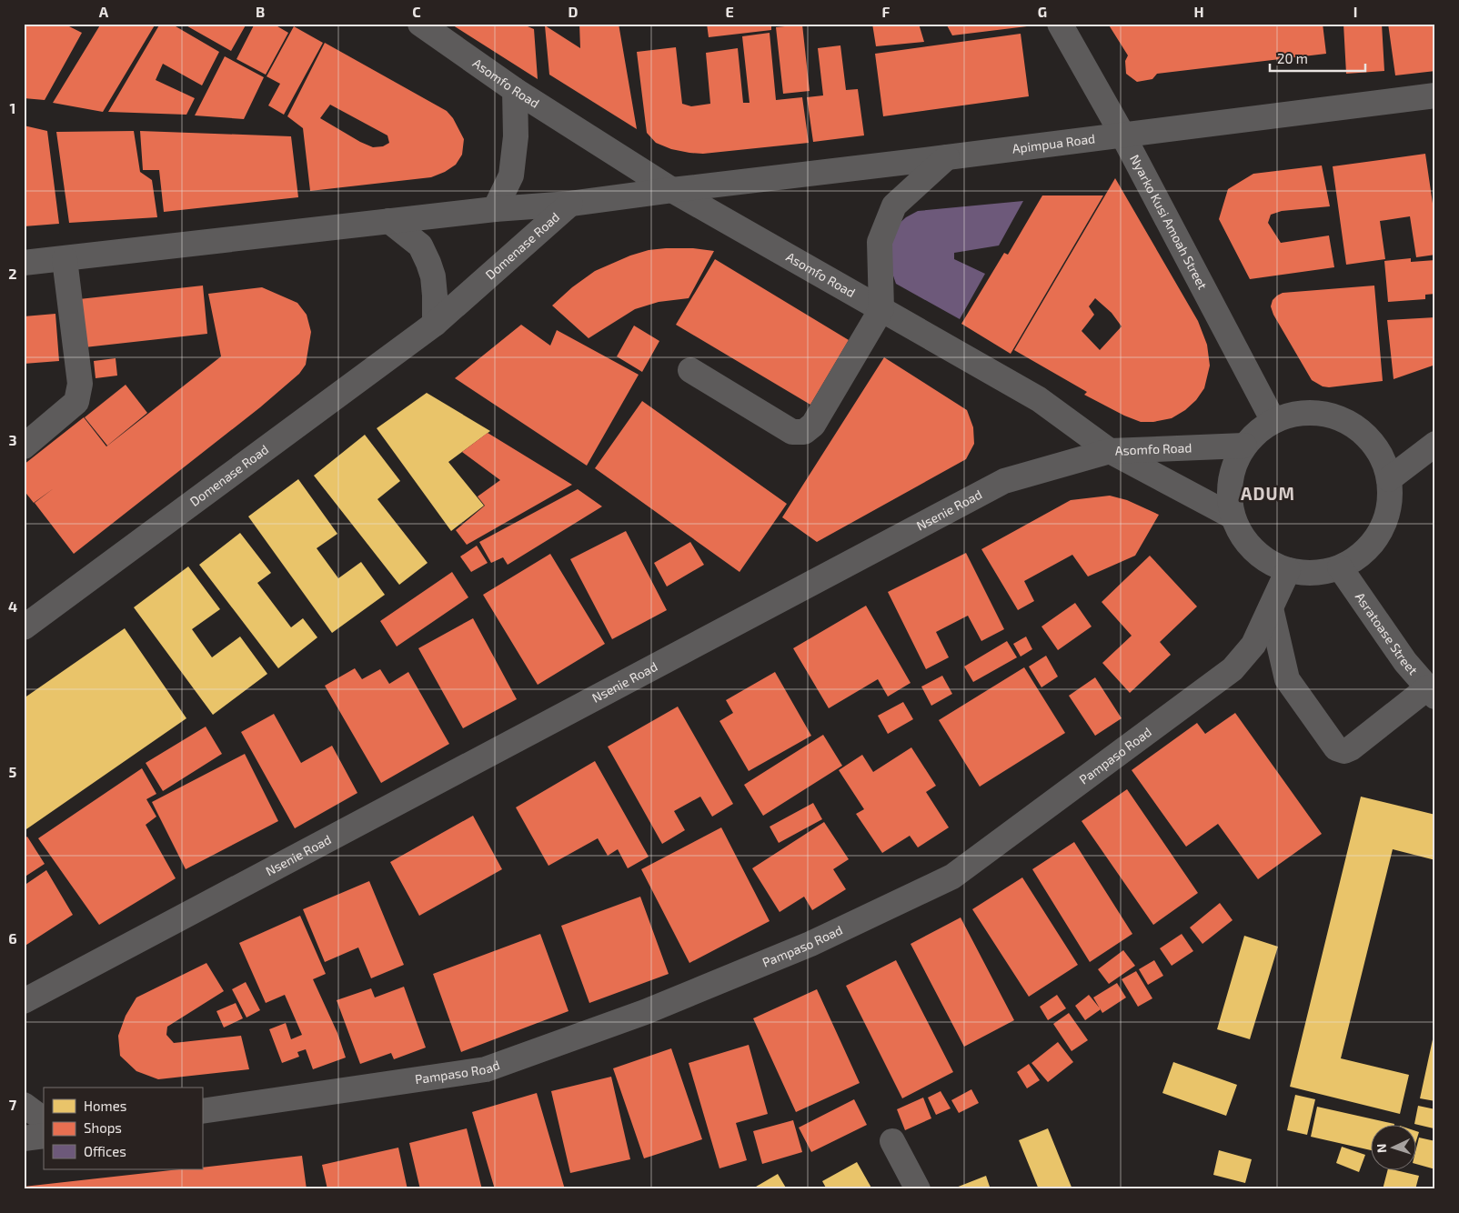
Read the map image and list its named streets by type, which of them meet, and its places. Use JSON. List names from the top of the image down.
{
  "streets": {
    "street": [
      "Asomfo Road",
      "Apimpua Road",
      "Nyarko Kusi Amoah Street",
      "Domenase Road",
      "Nsenie Road",
      "Asratoase Street",
      "Pampaso Road"
    ]
  },
  "crossings": [
    ["Asomfo Road", "Apimpua Road"],
    ["Asomfo Road", "Nyarko Kusi Amoah Street"],
    ["Asomfo Road", "Nsenie Road"],
    ["Asomfo Road", "Asratoase Street"],
    ["Asomfo Road", "Pampaso Road"],
    ["Apimpua Road", "Nyarko Kusi Amoah Street"],
    ["Apimpua Road", "Domenase Road"],
    ["Nyarko Kusi Amoah Street", "Asratoase Street"],
    ["Nyarko Kusi Amoah Street", "Pampaso Road"],
    ["Asratoase Street", "Pampaso Road"]
  ],
  "districts": ["ADUM"],
  "legend": ["Homes", "Shops", "Offices"],
  "scale_bar": "20 m",
  "north": "left",
  "grid": {
    "columns": [
      "A",
      "B",
      "C",
      "D",
      "E",
      "F",
      "G",
      "H",
      "I"
    ],
    "rows": [
      "1",
      "2",
      "3",
      "4",
      "5",
      "6",
      "7"
    ]
  }
}
